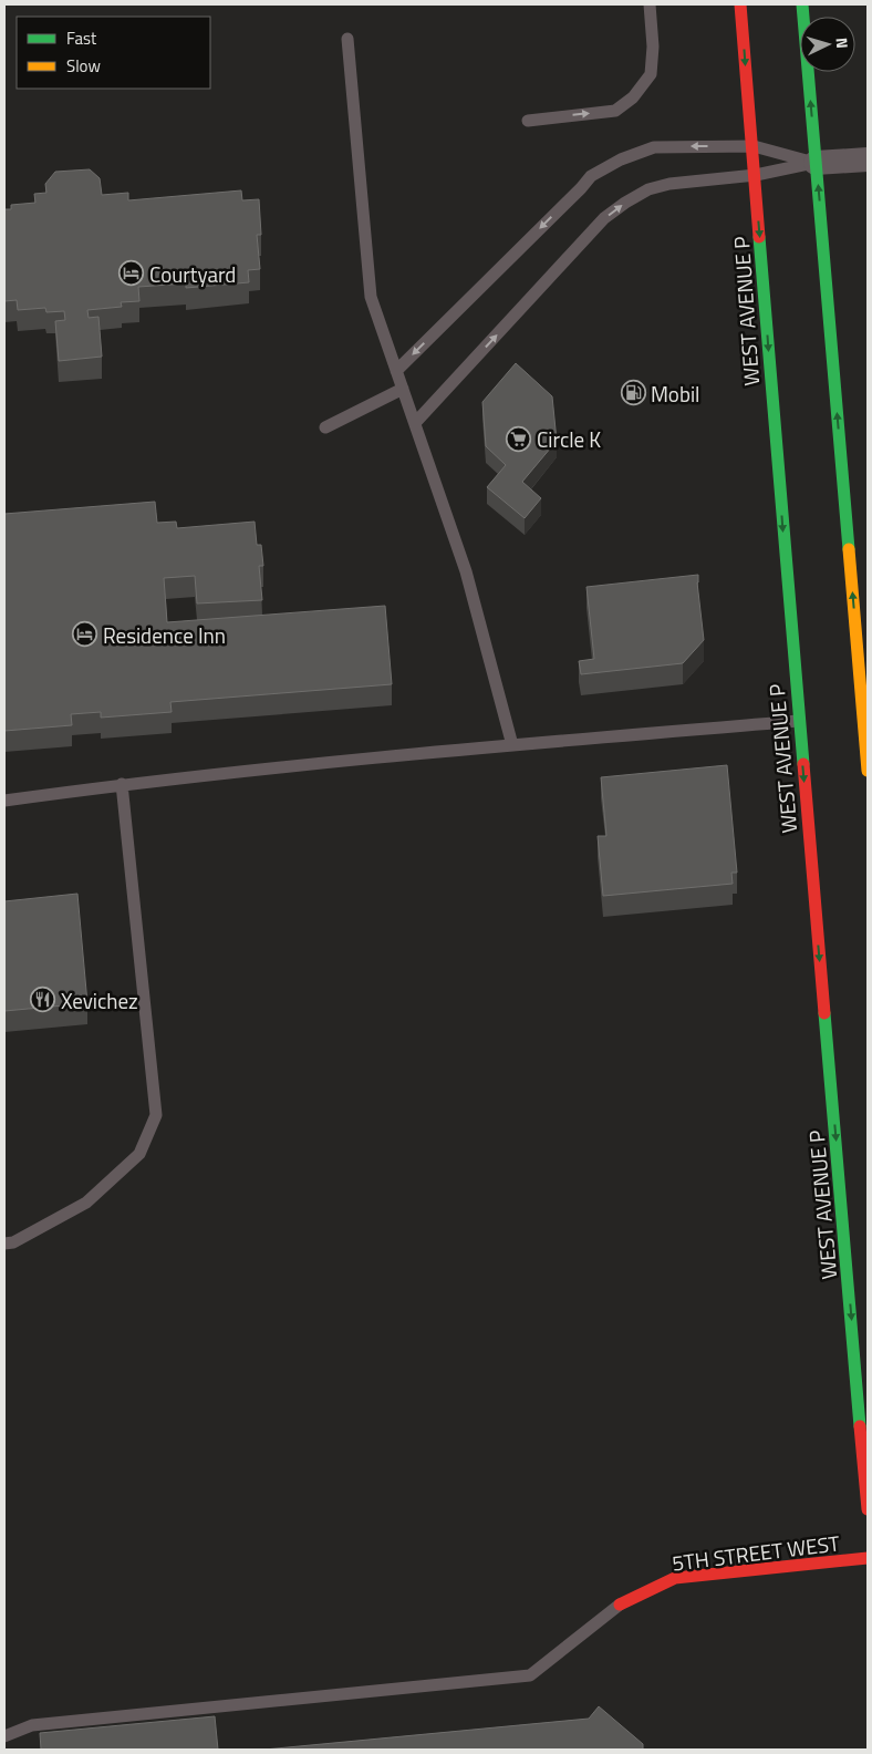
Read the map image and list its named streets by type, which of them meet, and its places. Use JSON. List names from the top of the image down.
{
  "streets": {
    "main road": ["WEST AVENUE P", "5TH STREET WEST"]
  },
  "places": {
    "hotel": ["Courtyard", "Residence Inn"],
    "fuel station": ["Mobil"],
    "supermarket": ["Circle K"],
    "restaurant": ["Xevichez"]
  },
  "legend": ["Fast", "Slow"],
  "north": "right"
}
